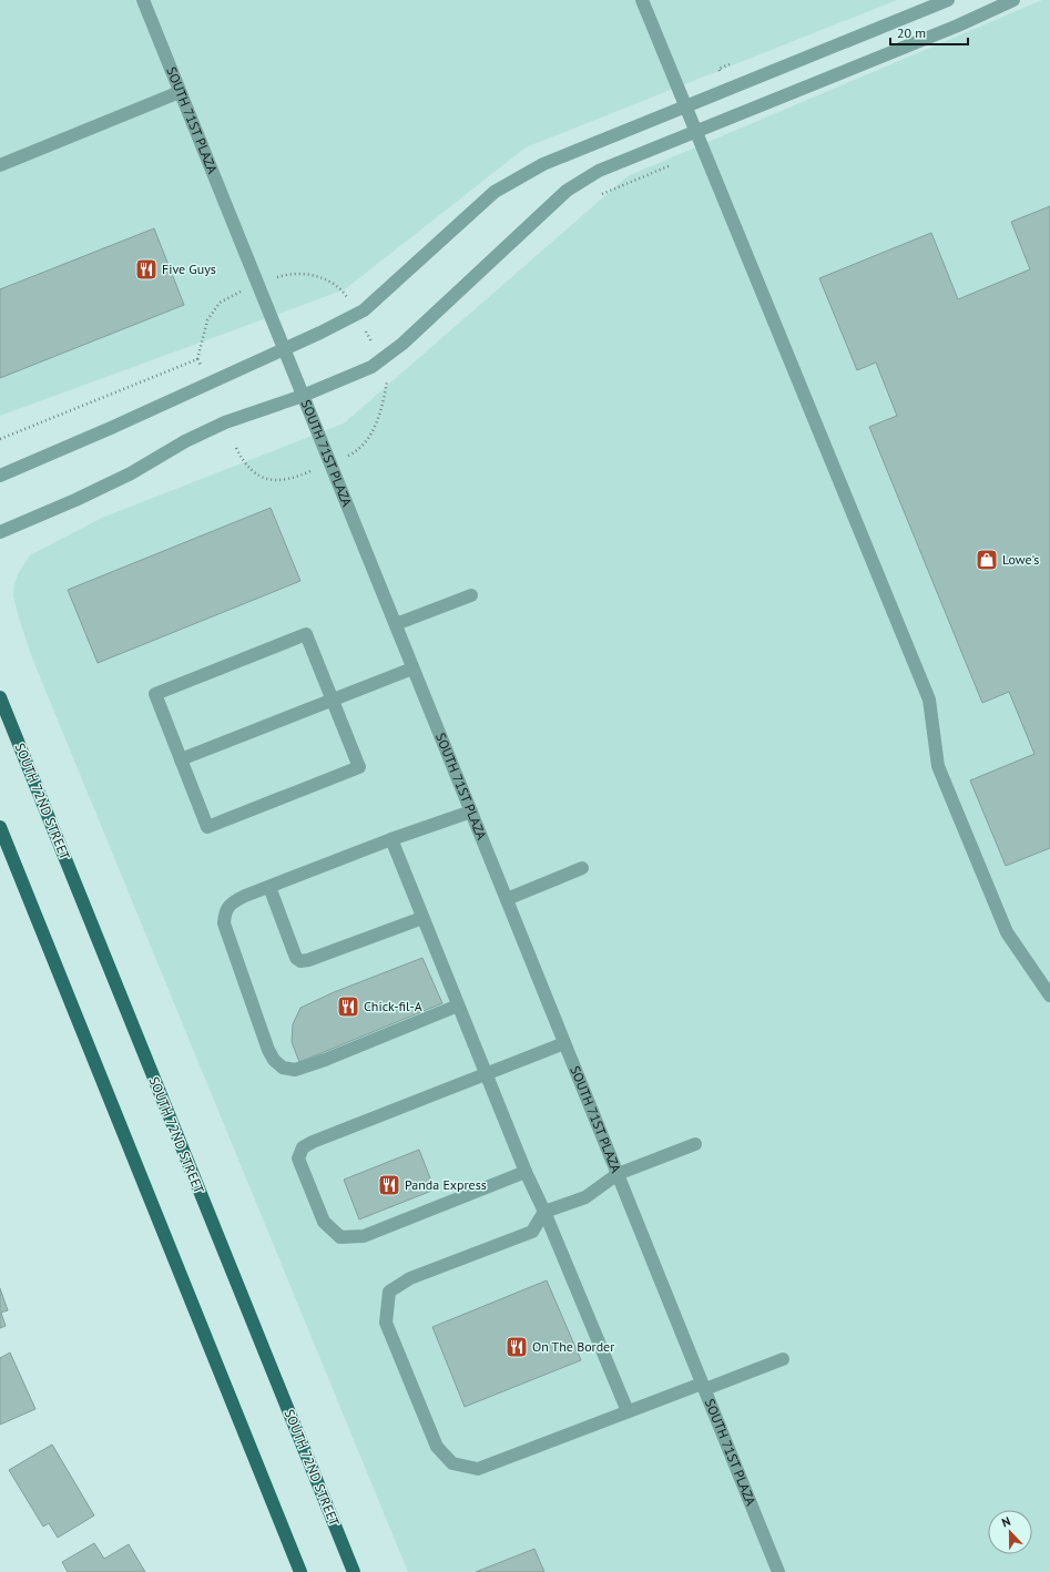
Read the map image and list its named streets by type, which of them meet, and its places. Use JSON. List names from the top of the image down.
{
  "streets": {
    "main road": ["SOUTH 72ND STREET"],
    "street": ["SOUTH 71ST PLAZA"]
  },
  "places": {
    "restaurant": [
      "Five Guys",
      "Chick-fil-A",
      "Panda Express",
      "On The Border"
    ],
    "shop": ["Lowe's"]
  },
  "scale_bar": "20 m",
  "north": "top"
}
